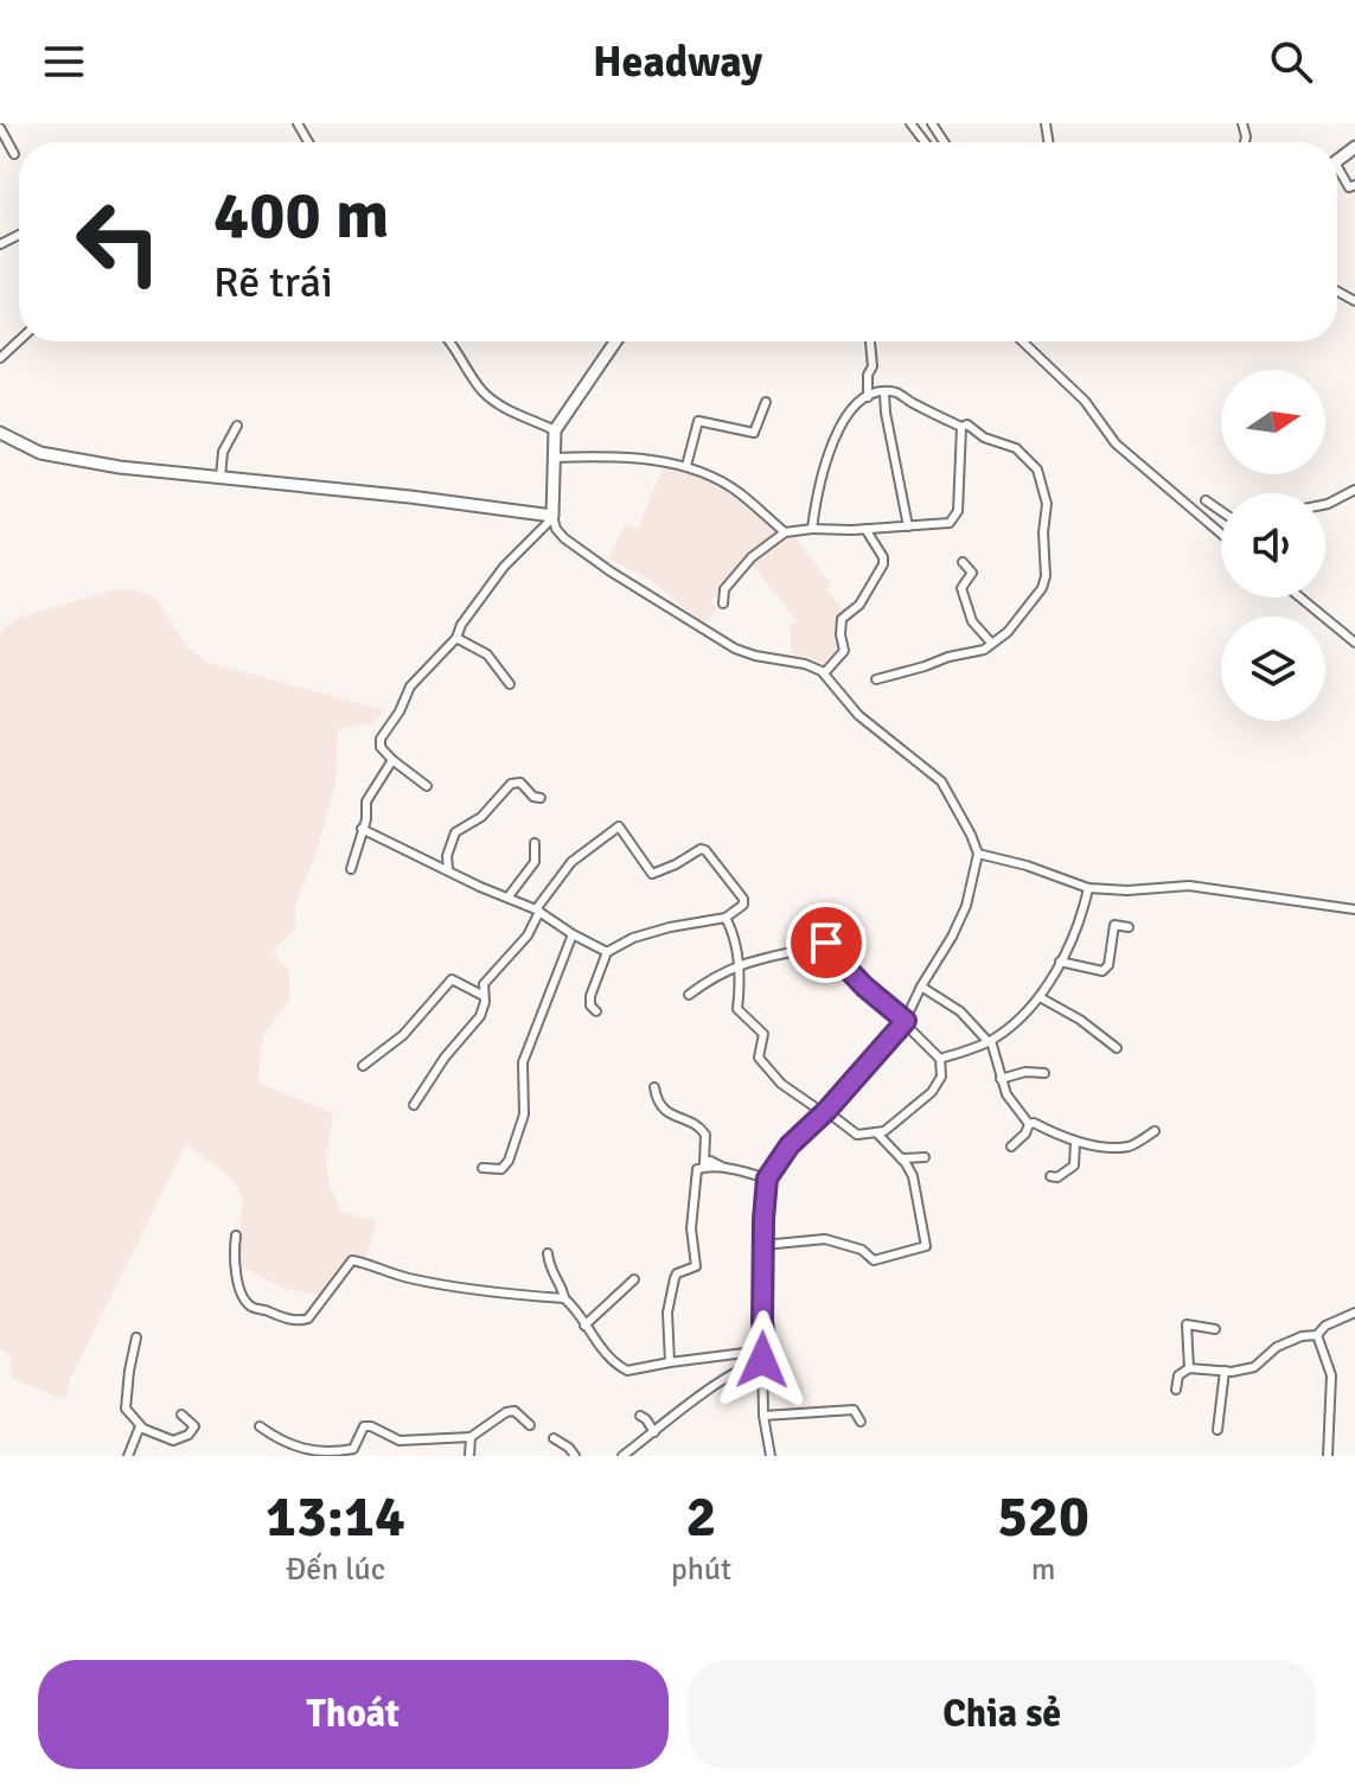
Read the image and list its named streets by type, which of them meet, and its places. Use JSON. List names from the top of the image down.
{
  "north": "right",
  "page": {
    "header": "Headway",
    "turn": ["400 m", "Rẽ trái"],
    "eta": [
      "13:14",
      "Đến lúc",
      "2",
      "phút",
      "520",
      "m"
    ],
    "buttons": ["Thoát", "Chia sẻ"]
  }
}
